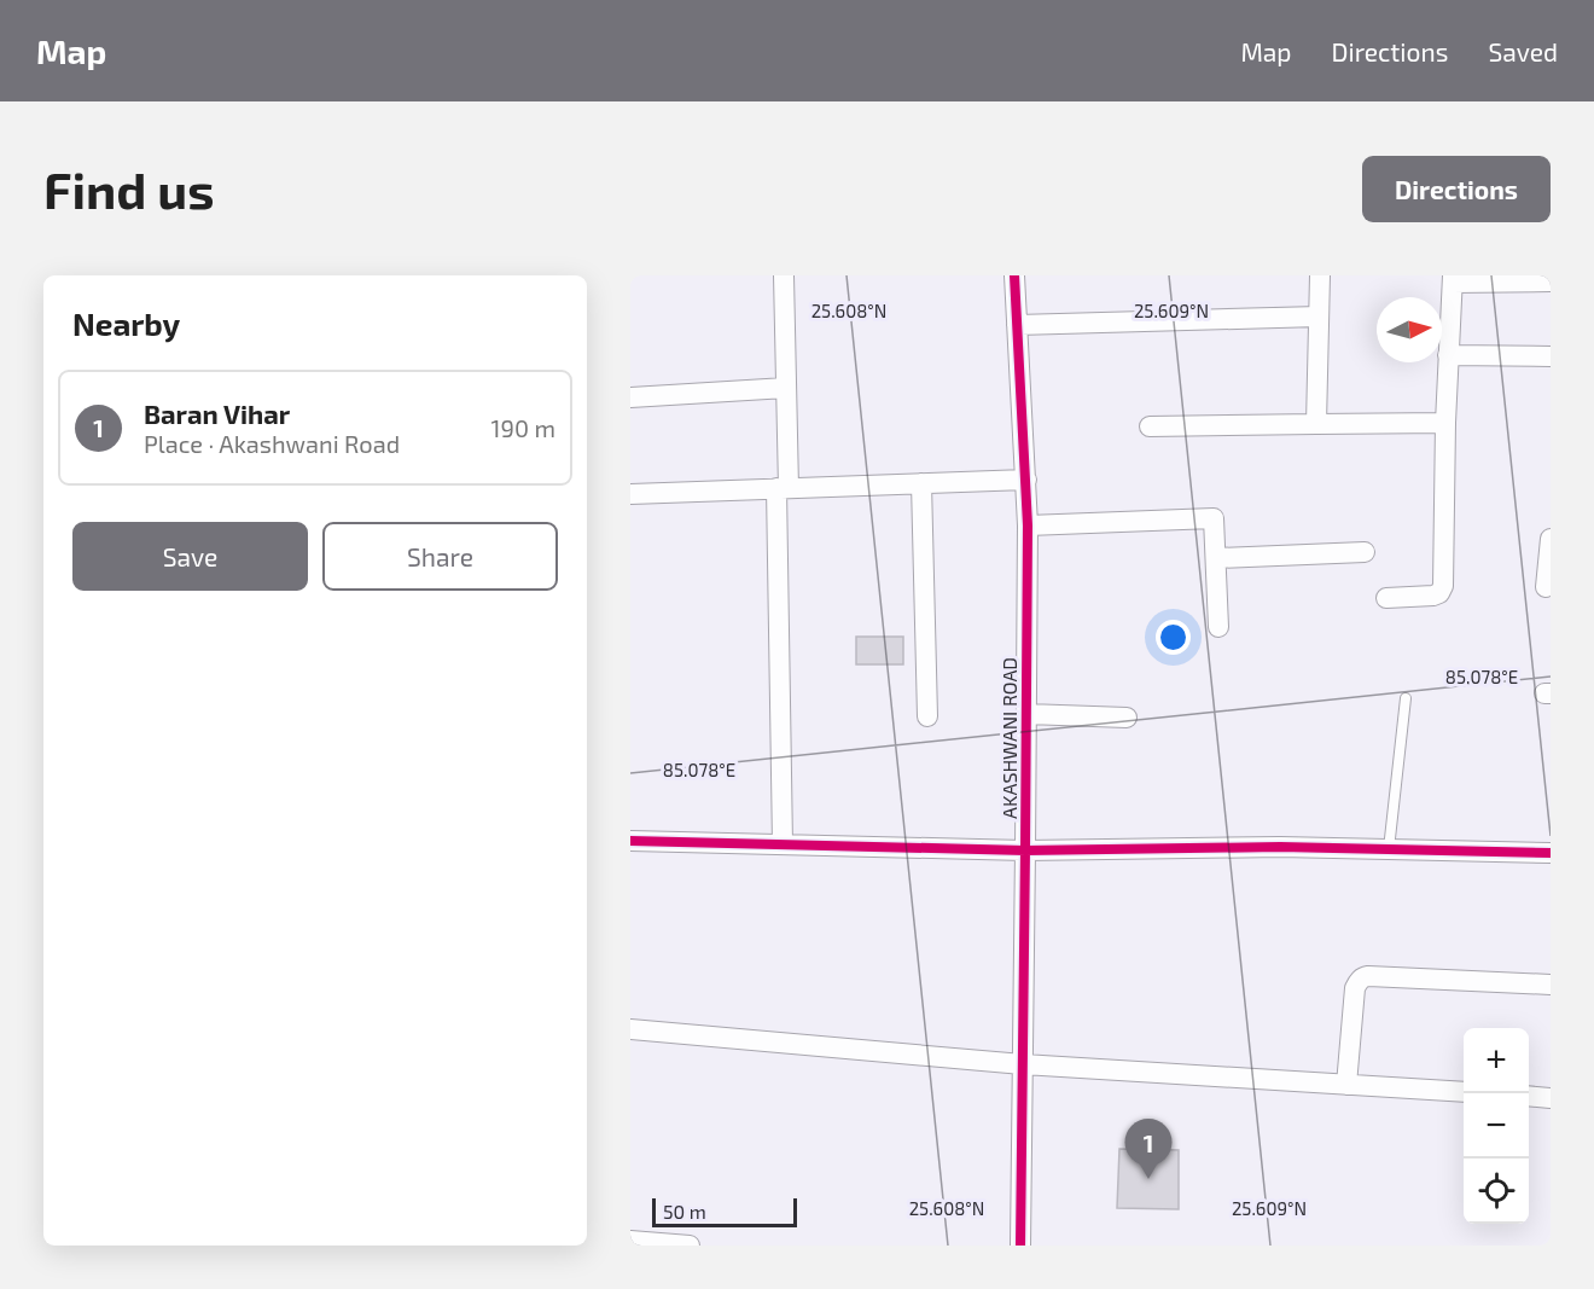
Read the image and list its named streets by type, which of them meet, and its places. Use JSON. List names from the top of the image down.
{
  "streets": {
    "street": ["AKASHWANI ROAD"]
  },
  "scale_bar": "50 m",
  "north": "right",
  "page": {
    "header": "Map",
    "nav": ["Map", "Directions", "Saved"],
    "buttons": [
      "Directions",
      ["Save", "Share"]
    ],
    "title": "Find us",
    "heading": "Nearby",
    "list": [
      {
        "mark": "1",
        "name": "Baran Vihar",
        "note": "Place · Akashwani Road",
        "value": "190 m"
      }
    ],
    "map_buttons": ["+", "−"],
    "pins": "1",
    "scale": "50 m"
  },
  "coordinates": ["25.608°N", "25.609°N", "85.078°E"]
}
